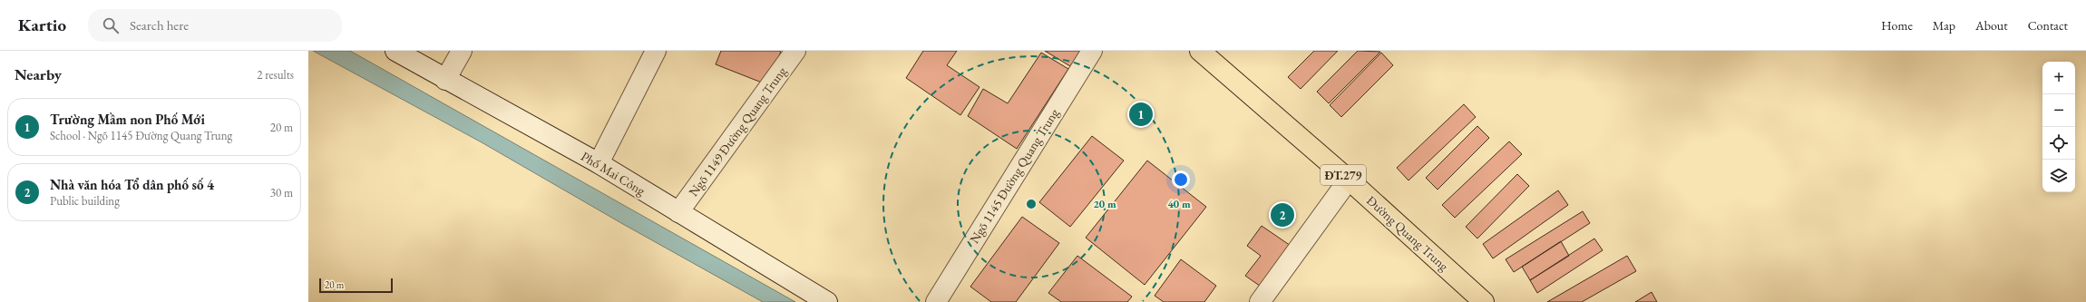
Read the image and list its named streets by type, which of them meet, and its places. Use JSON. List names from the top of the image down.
{
  "streets": {
    "main road": ["ĐT.279", "Đường Quang Trung"],
    "street": ["Ngõ 1149 Đường Quang Trung", "Phố Mai Công", "Ngõ 1145 Đường Quang Trung"]
  },
  "crossings": [
    ["Ngõ 1149 Đường Quang Trung", "Phố Mai Công"]
  ],
  "scale_bar": "20 m",
  "page": {
    "header": "Kartio",
    "search": "Search here",
    "nav": [
      "Home",
      "Map",
      "About",
      "Contact"
    ],
    "heading": ["Nearby", "2 results"],
    "map_buttons": ["+", "−"],
    "list": [
      {
        "mark": "1",
        "name": "Trường Mầm non Phố Mới",
        "note": "School · Ngõ 1145 Đường Quang Trung",
        "value": "20 m"
      },
      {
        "mark": "2",
        "name": "Nhà văn hóa Tổ dân phố số 4",
        "note": "Public building",
        "value": "30 m"
      }
    ],
    "pins": ["1", "2"],
    "scale": "20 m"
  },
  "rings": ["20 m", "40 m"]
}
